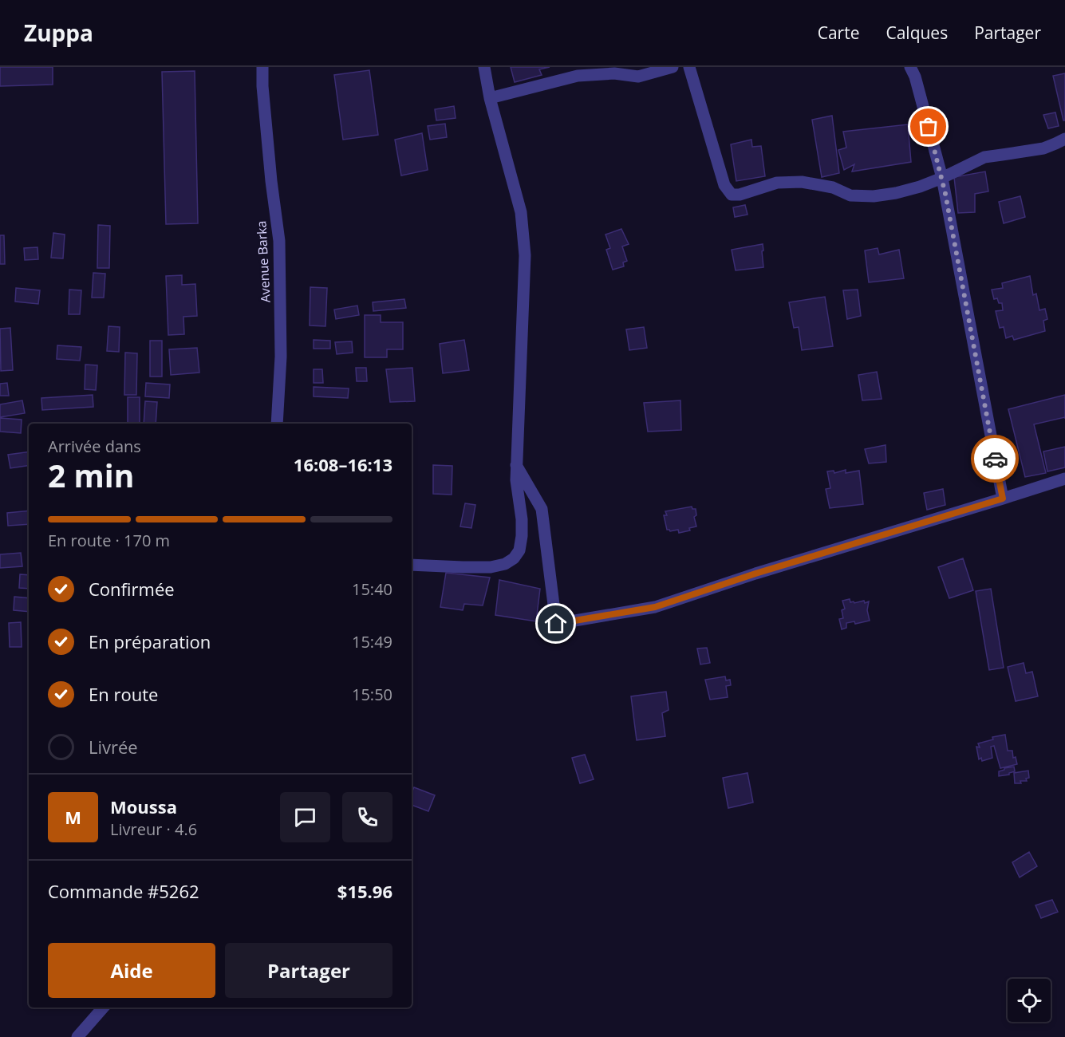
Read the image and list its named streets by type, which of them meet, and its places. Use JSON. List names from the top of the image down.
{
  "streets": {
    "street": ["Avenue Barka"]
  },
  "page": {
    "header": "Zuppa",
    "nav": ["Carte", "Calques", "Partager"],
    "heading": ["2 min", "Arrivée dans", "16:08–16:13"],
    "panel": [
      "Moussa",
      "Livreur · 4.6",
      "Commande #5262",
      "$15.96"
    ],
    "bar": "En route · 170 m",
    "list": [
      ["Confirmée", "15:40"],
      ["En préparation", "15:49"],
      ["En route", "15:50"],
      "Livrée"
    ],
    "round": "M",
    "buttons": ["Aide", "Partager"]
  }
}
